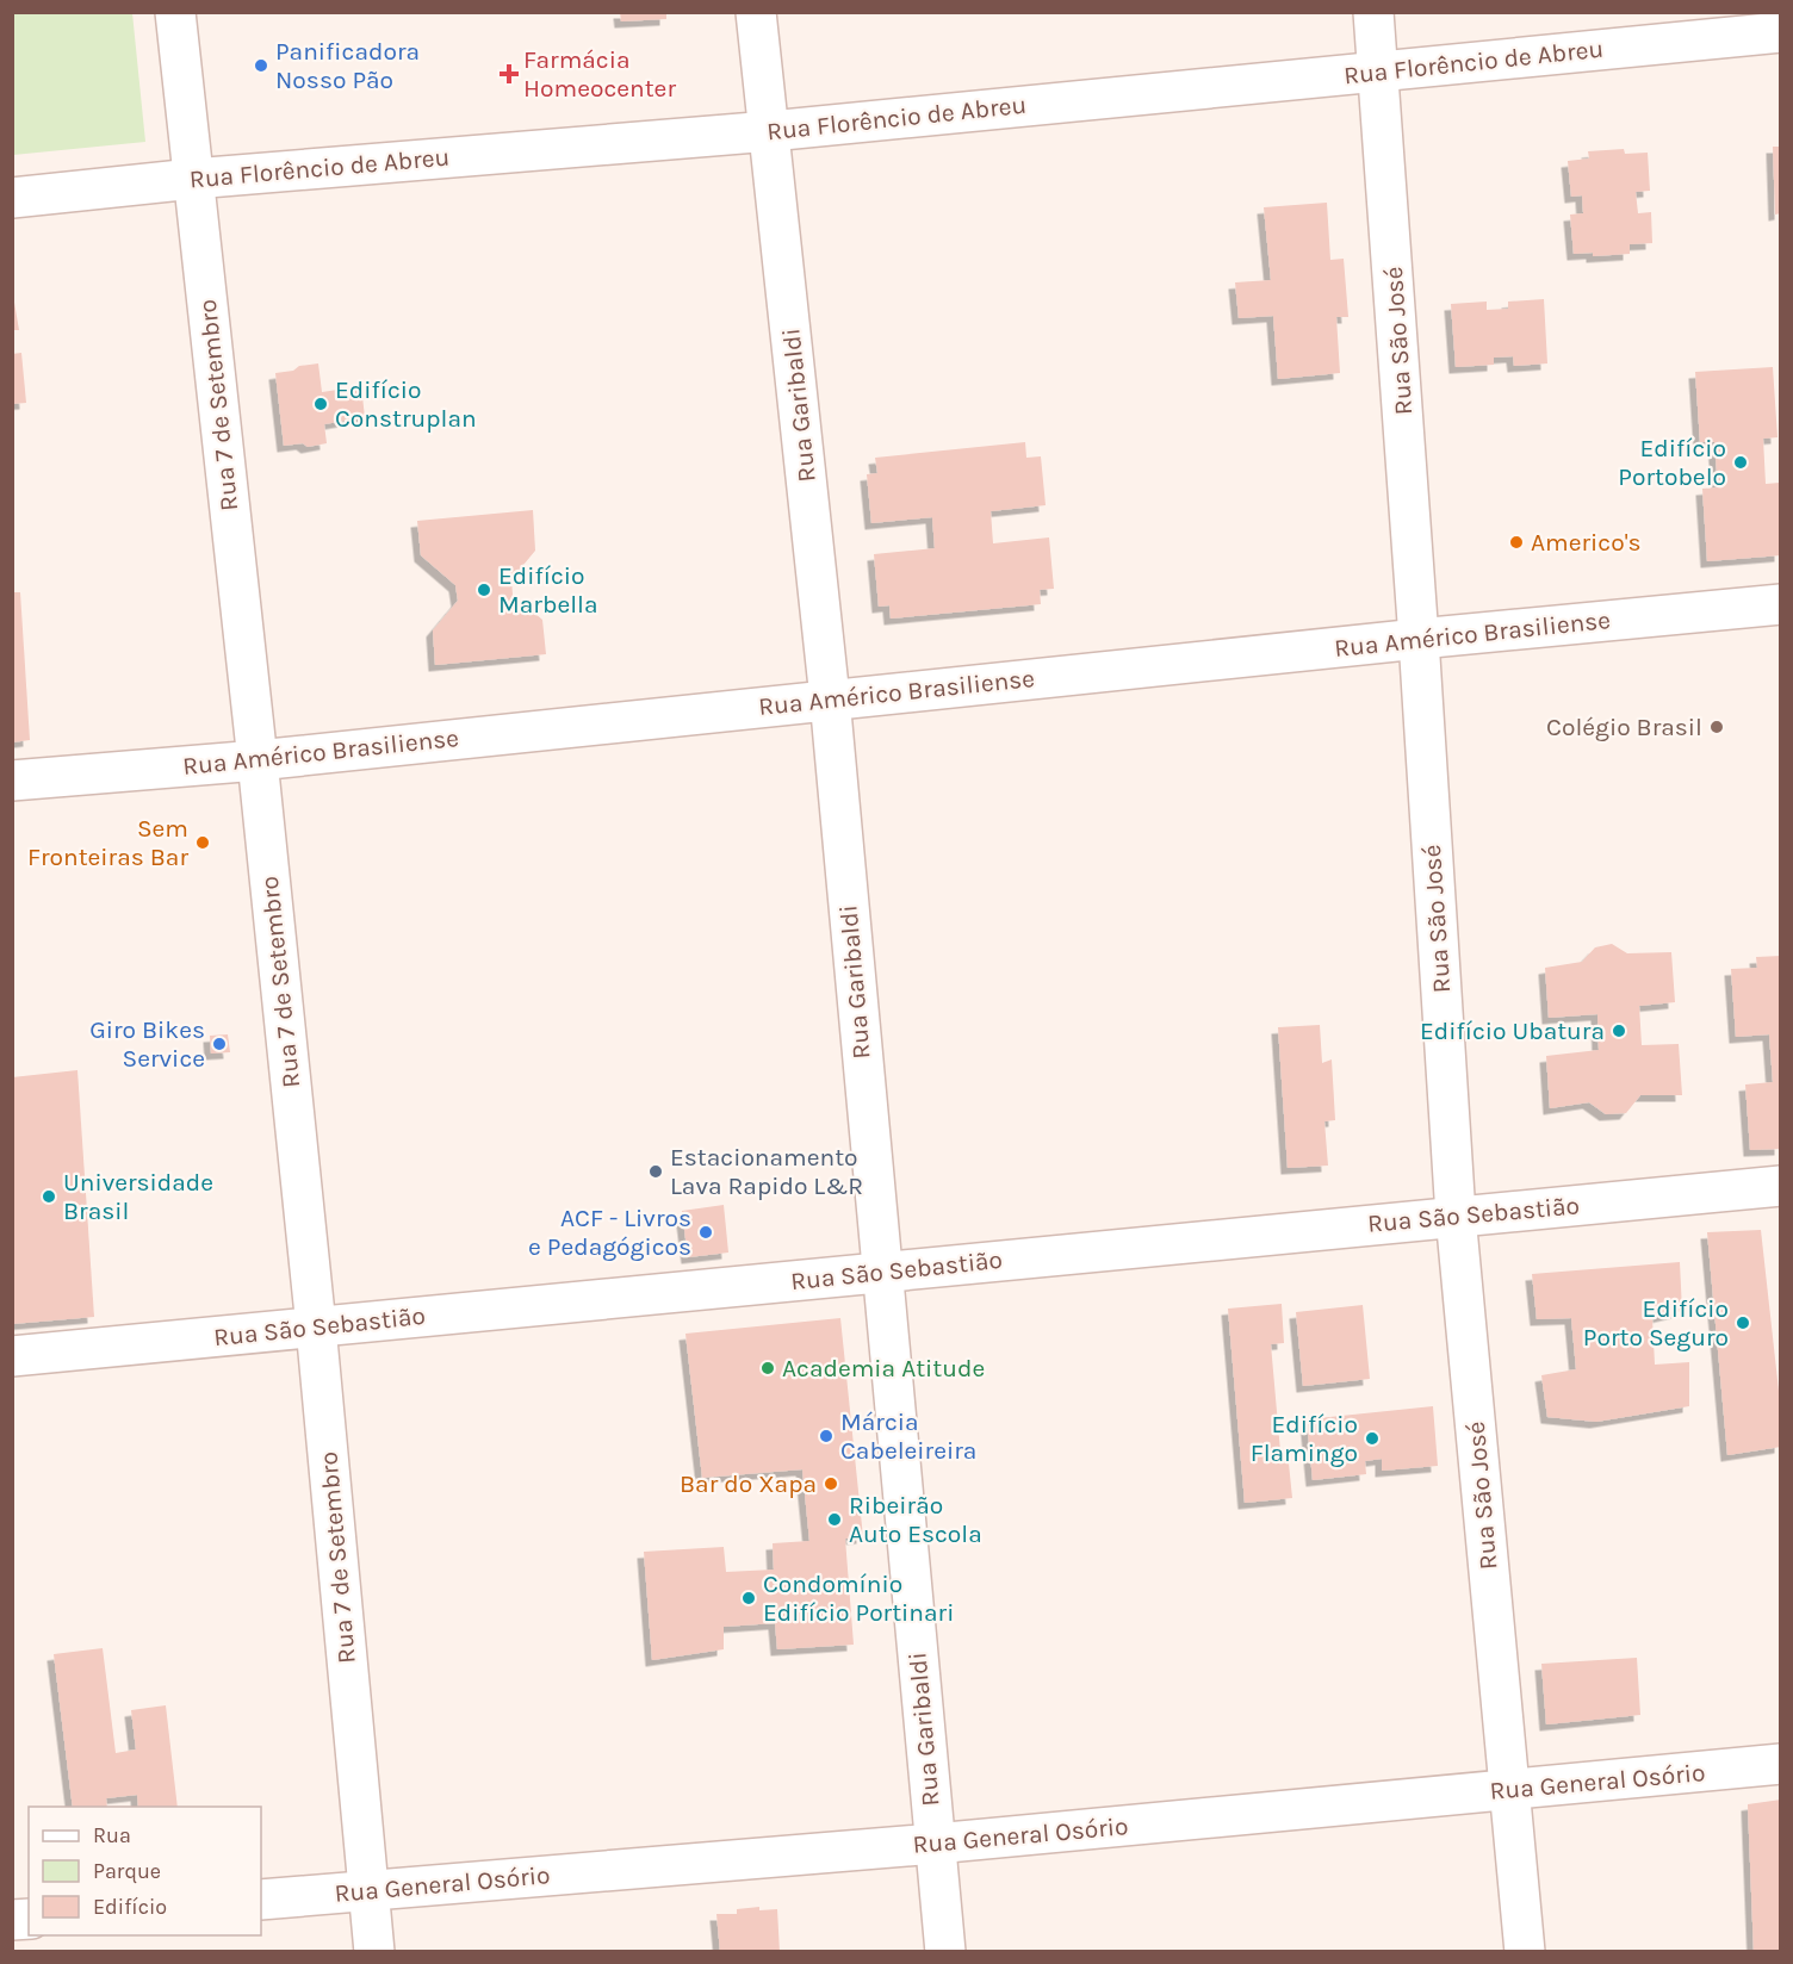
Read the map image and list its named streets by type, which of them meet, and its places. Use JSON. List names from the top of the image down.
{
  "streets": {
    "street": [
      "Rua Florêncio de Abreu",
      "Rua São José",
      "Rua 7 de Setembro",
      "Rua Garibaldi",
      "Rua Américo Brasiliense",
      "Rua São Sebastião",
      "Rua General Osório"
    ]
  },
  "crossings": [
    ["Rua Florêncio de Abreu", "Rua São José"],
    ["Rua Florêncio de Abreu", "Rua 7 de Setembro"],
    ["Rua Florêncio de Abreu", "Rua Garibaldi"],
    ["Rua São José", "Rua Américo Brasiliense"],
    ["Rua São José", "Rua São Sebastião"],
    ["Rua São José", "Rua General Osório"],
    ["Rua 7 de Setembro", "Rua Américo Brasiliense"],
    ["Rua 7 de Setembro", "Rua São Sebastião"],
    ["Rua 7 de Setembro", "Rua General Osório"],
    ["Rua Garibaldi", "Rua Américo Brasiliense"],
    ["Rua Garibaldi", "Rua São Sebastião"],
    ["Rua Garibaldi", "Rua General Osório"]
  ],
  "places": {
    "other": [
      "Panificadora Nosso Pão",
      "Edifício Construplan",
      "Edifício Portobelo",
      "Americo's",
      "Edifício Marbella",
      "Colégio Brasil",
      "Sem Fronteiras Bar",
      "Edifício Ubatura",
      "Giro Bikes Service",
      "Estacionamento Lava Rapido L&R",
      "Universidade Brasil",
      "ACF - Livros e Pedagógicos",
      "Edifício Porto Seguro",
      "Academia Atitude",
      "Márcia Cabeleireira",
      "Edifício Flamingo",
      "Bar do Xapa",
      "Ribeirão Auto Escola",
      "Condomínio Edifício Portinari"
    ],
    "health": ["Farmácia Homeocenter"]
  },
  "legend": ["Rua", "Parque", "Edifício"]
}
